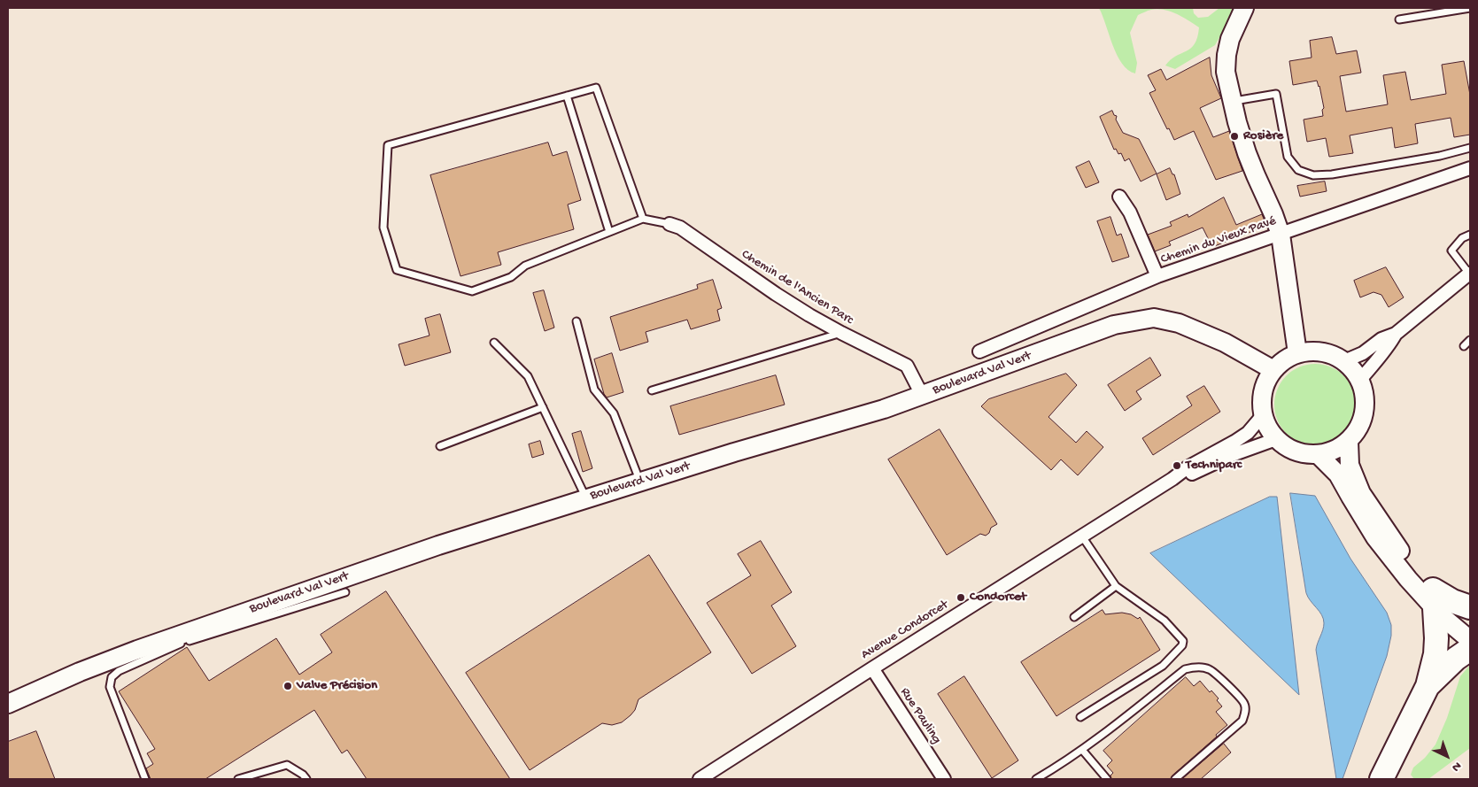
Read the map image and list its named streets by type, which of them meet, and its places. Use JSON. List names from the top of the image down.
{
  "streets": {
    "street": [
      "Chemin du Vieux Pavé",
      "Chemin de l'Ancien Parc",
      "Boulevard Val Vert",
      "Avenue Condorcet",
      "Rue Pauling"
    ]
  },
  "crossings": [
    ["Chemin de l'Ancien Parc", "Boulevard Val Vert"],
    ["Boulevard Val Vert", "Avenue Condorcet"],
    ["Avenue Condorcet", "Rue Pauling"]
  ],
  "places": [
    "Rosière",
    "Techniparc",
    "Condorcet",
    "Valve Précision"
  ],
  "north": "bottom right"
}
